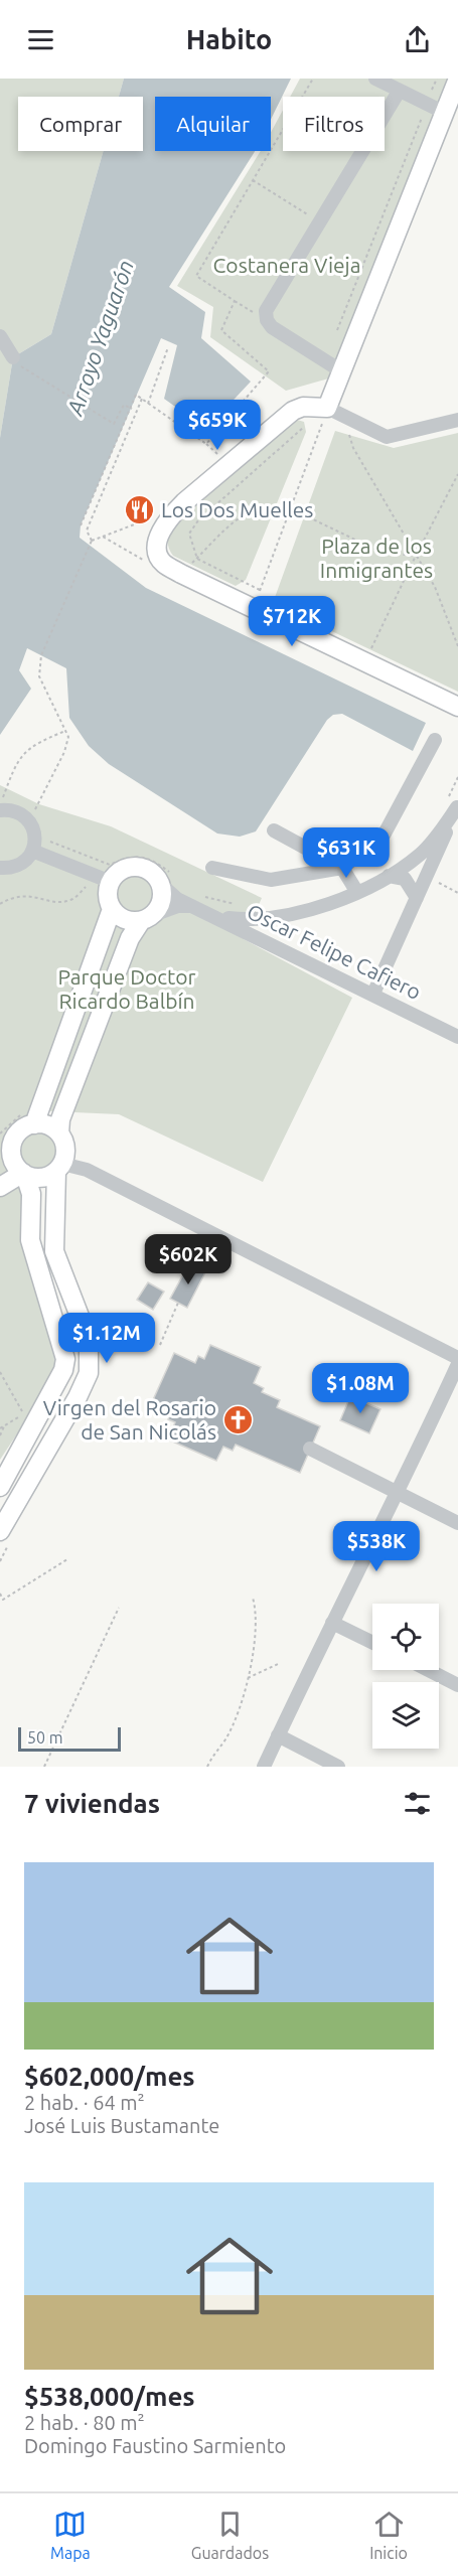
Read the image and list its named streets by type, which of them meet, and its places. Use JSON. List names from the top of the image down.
{
  "streets": {
    "street": ["Oscar Felipe Cafiero"]
  },
  "water": ["Arroyo Yaguarón"],
  "parks": ["Costanera Vieja", "Plaza de los Inmigrantes", "Parque Doctor Ricardo Balbín"],
  "places": {
    "restaurant": ["Los Dos Muelles"],
    "church": ["Virgen del Rosario de San Nicolás"]
  },
  "scale_bar": "50 m",
  "page": {
    "header": "Habito",
    "chip": ["Comprar", "Alquilar", "Filtros"],
    "price": [
      "$659K",
      "$712K",
      "$631K",
      "$602K",
      "$1.12M",
      "$1.08M",
      "$538K"
    ],
    "scale": "50 m",
    "heading": "7 viviendas",
    "list": [
      {
        "name": "$602,000/mes",
        "note": "2 hab. · 64 m² · José Luis Bustamante"
      },
      {
        "name": "$538,000/mes",
        "note": "2 hab. · 80 m² · Domingo Faustino Sarmiento"
      }
    ],
    "tabs": ["Mapa", "Guardados", "Inicio"]
  }
}
